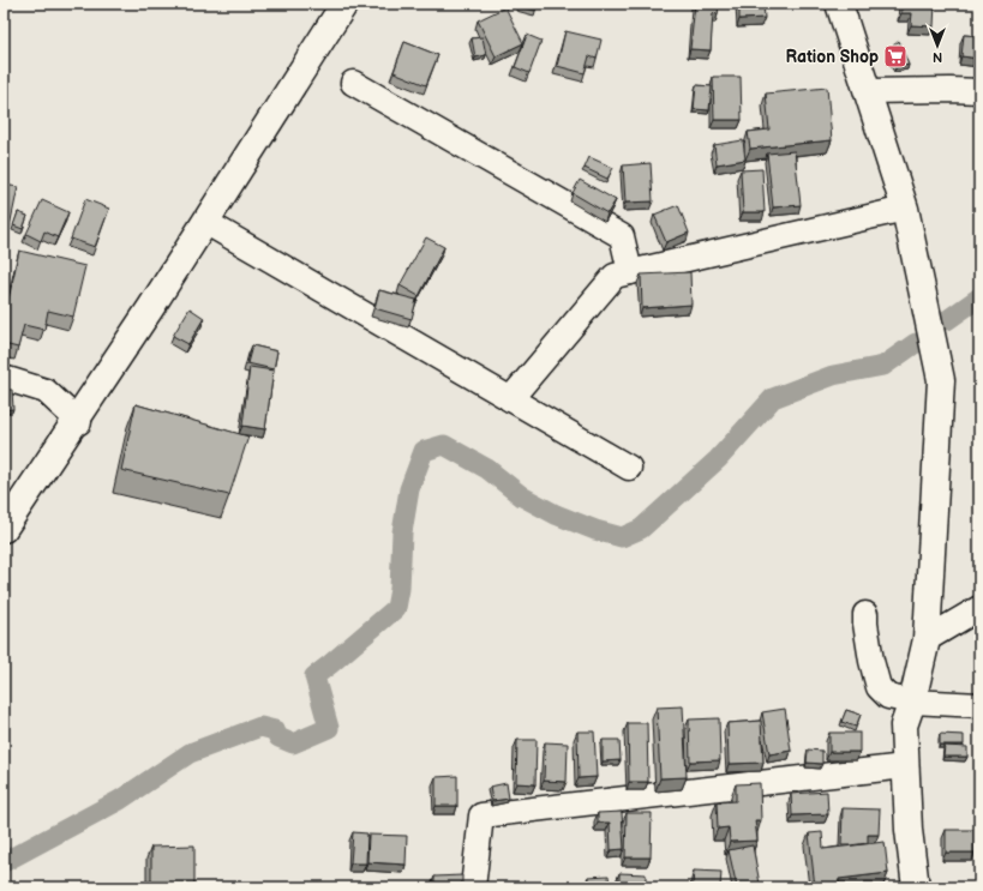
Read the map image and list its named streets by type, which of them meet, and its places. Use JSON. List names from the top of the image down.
{
  "places": {
    "supermarket": ["Ration Shop"]
  },
  "north": "bottom"
}
